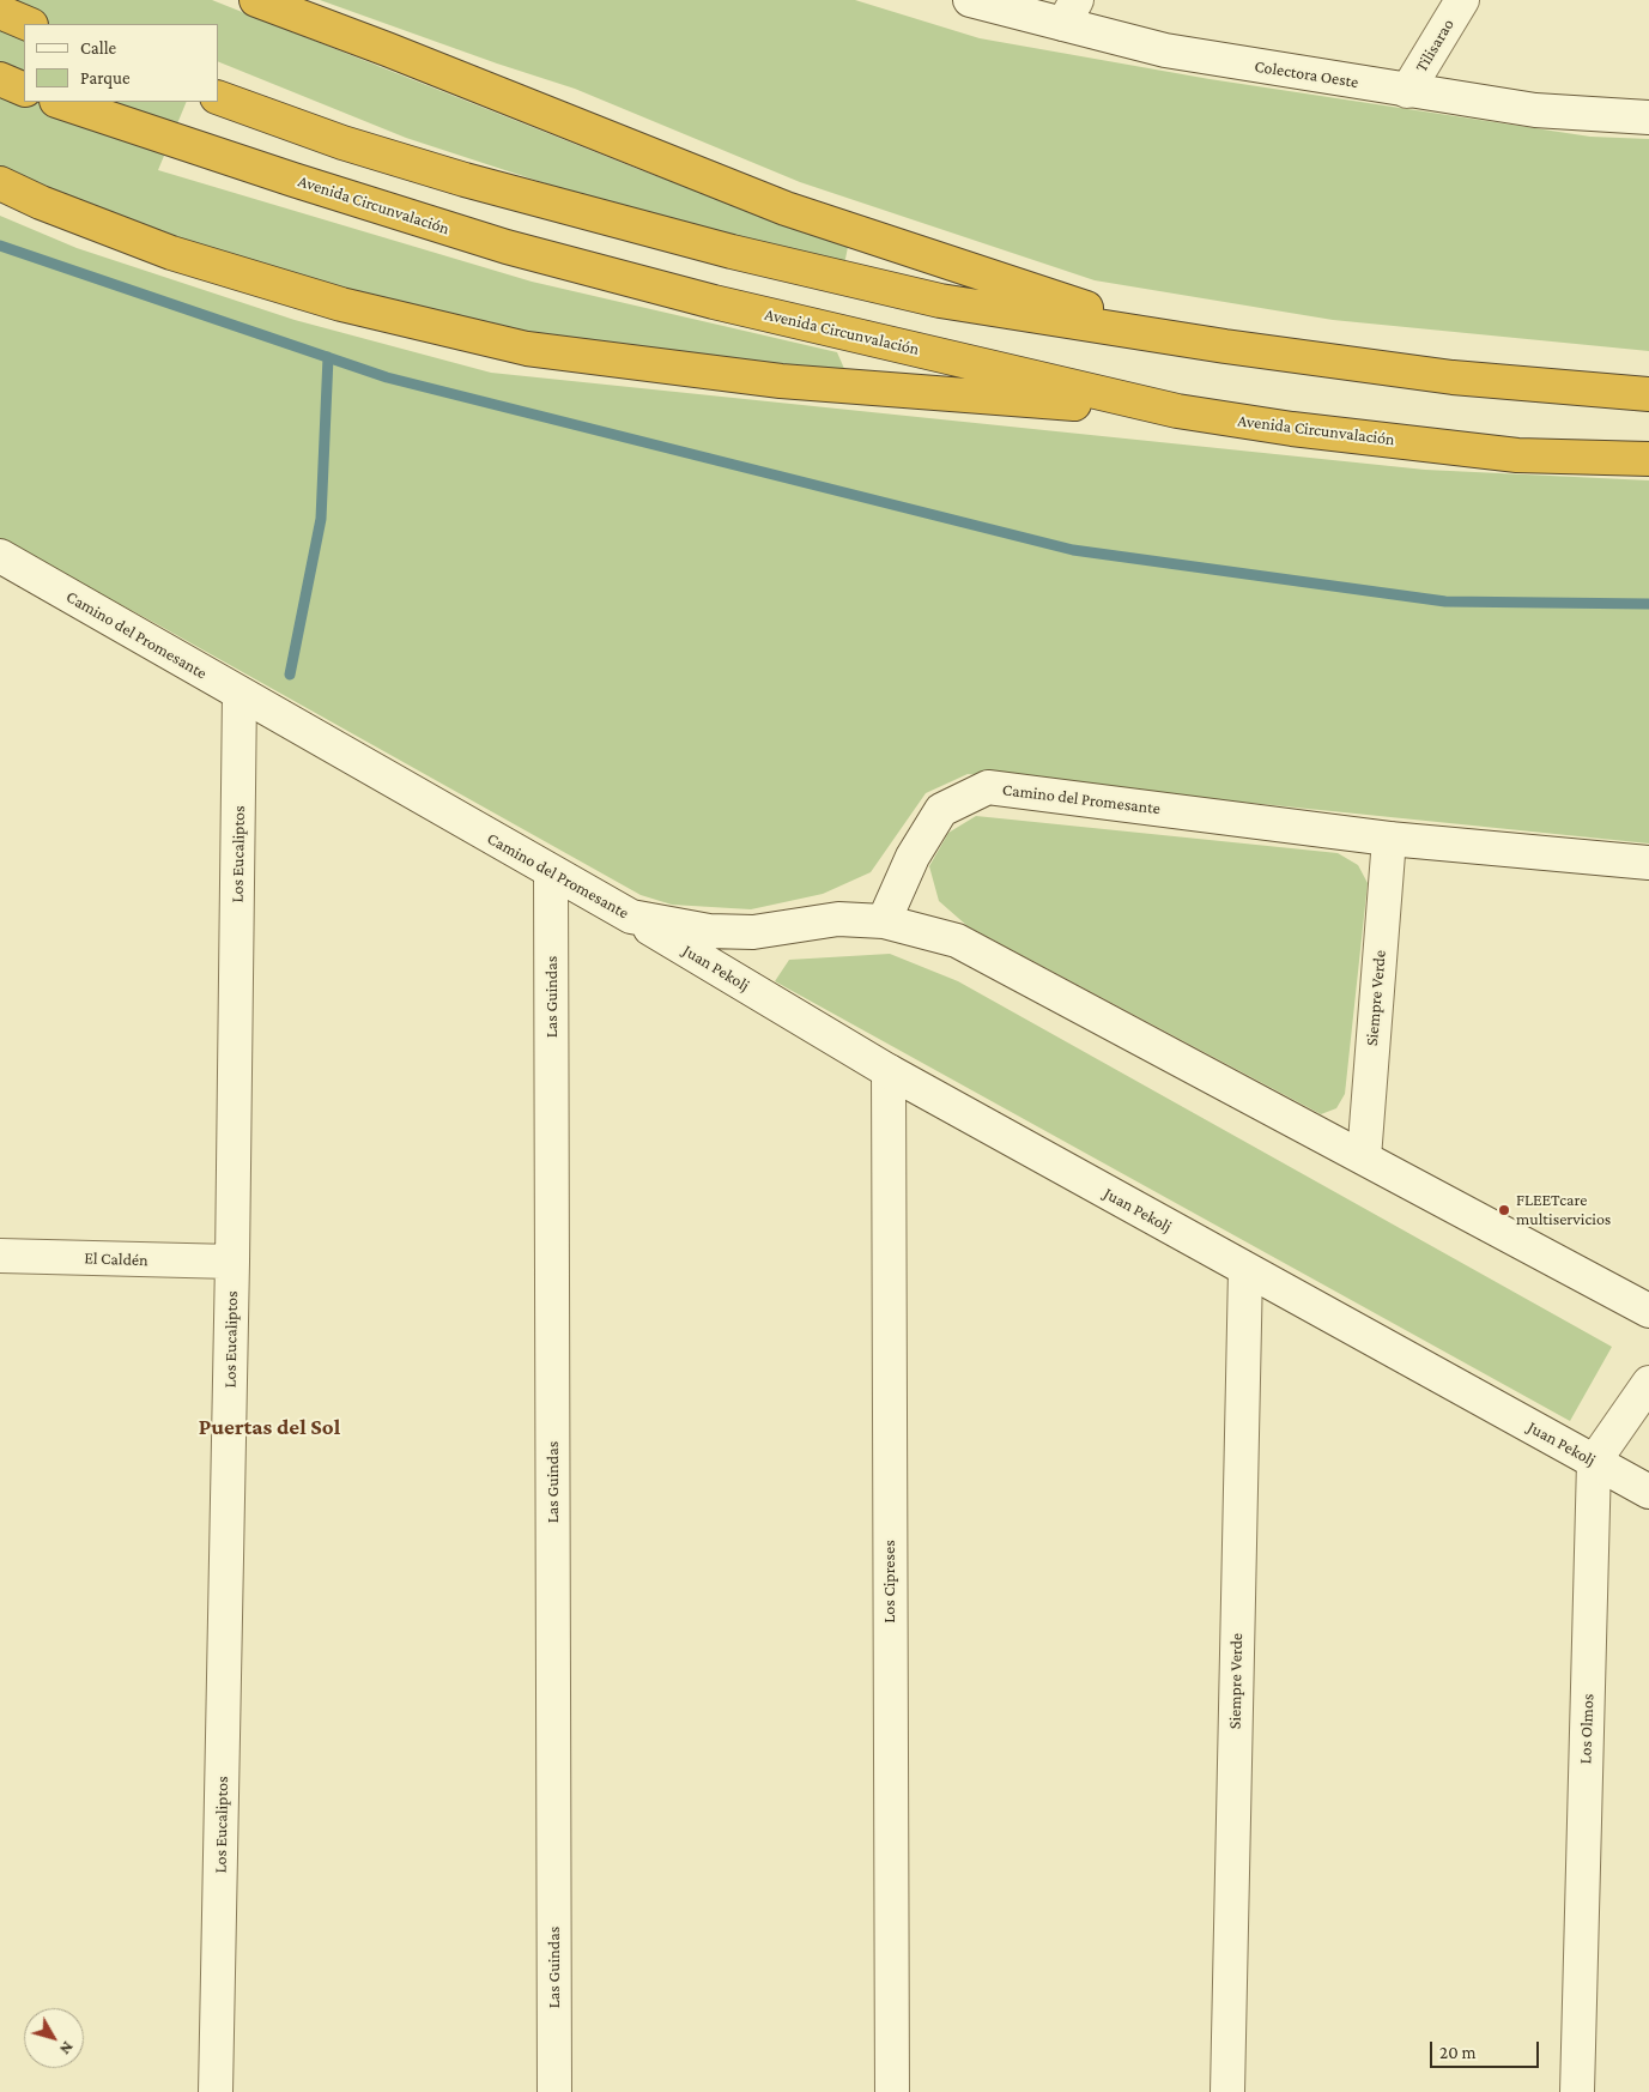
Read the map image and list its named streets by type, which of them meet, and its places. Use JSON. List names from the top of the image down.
{
  "streets": {
    "highway": ["Avenida Circunvalación"],
    "street": [
      "Tilisarao",
      "Colectora Oeste",
      "Camino del Promesante",
      "Los Eucaliptos",
      "Juan Pekolj",
      "Las Guindas",
      "Siempre Verde",
      "El Caldén",
      "Los Cipreses",
      "Los Olmos"
    ]
  },
  "crossings": [
    ["Tilisarao", "Colectora Oeste"],
    ["Camino del Promesante", "Los Eucaliptos"],
    ["Camino del Promesante", "Juan Pekolj"],
    ["Camino del Promesante", "Las Guindas"],
    ["Camino del Promesante", "Siempre Verde"],
    ["Los Eucaliptos", "El Caldén"],
    ["Juan Pekolj", "Siempre Verde"],
    ["Juan Pekolj", "Los Cipreses"],
    ["Juan Pekolj", "Los Olmos"]
  ],
  "districts": ["Puertas del Sol"],
  "places": ["FLEETcare multiservicios"],
  "legend": ["Calle", "Parque"],
  "scale_bar": "20 m",
  "north": "bottom right"
}
